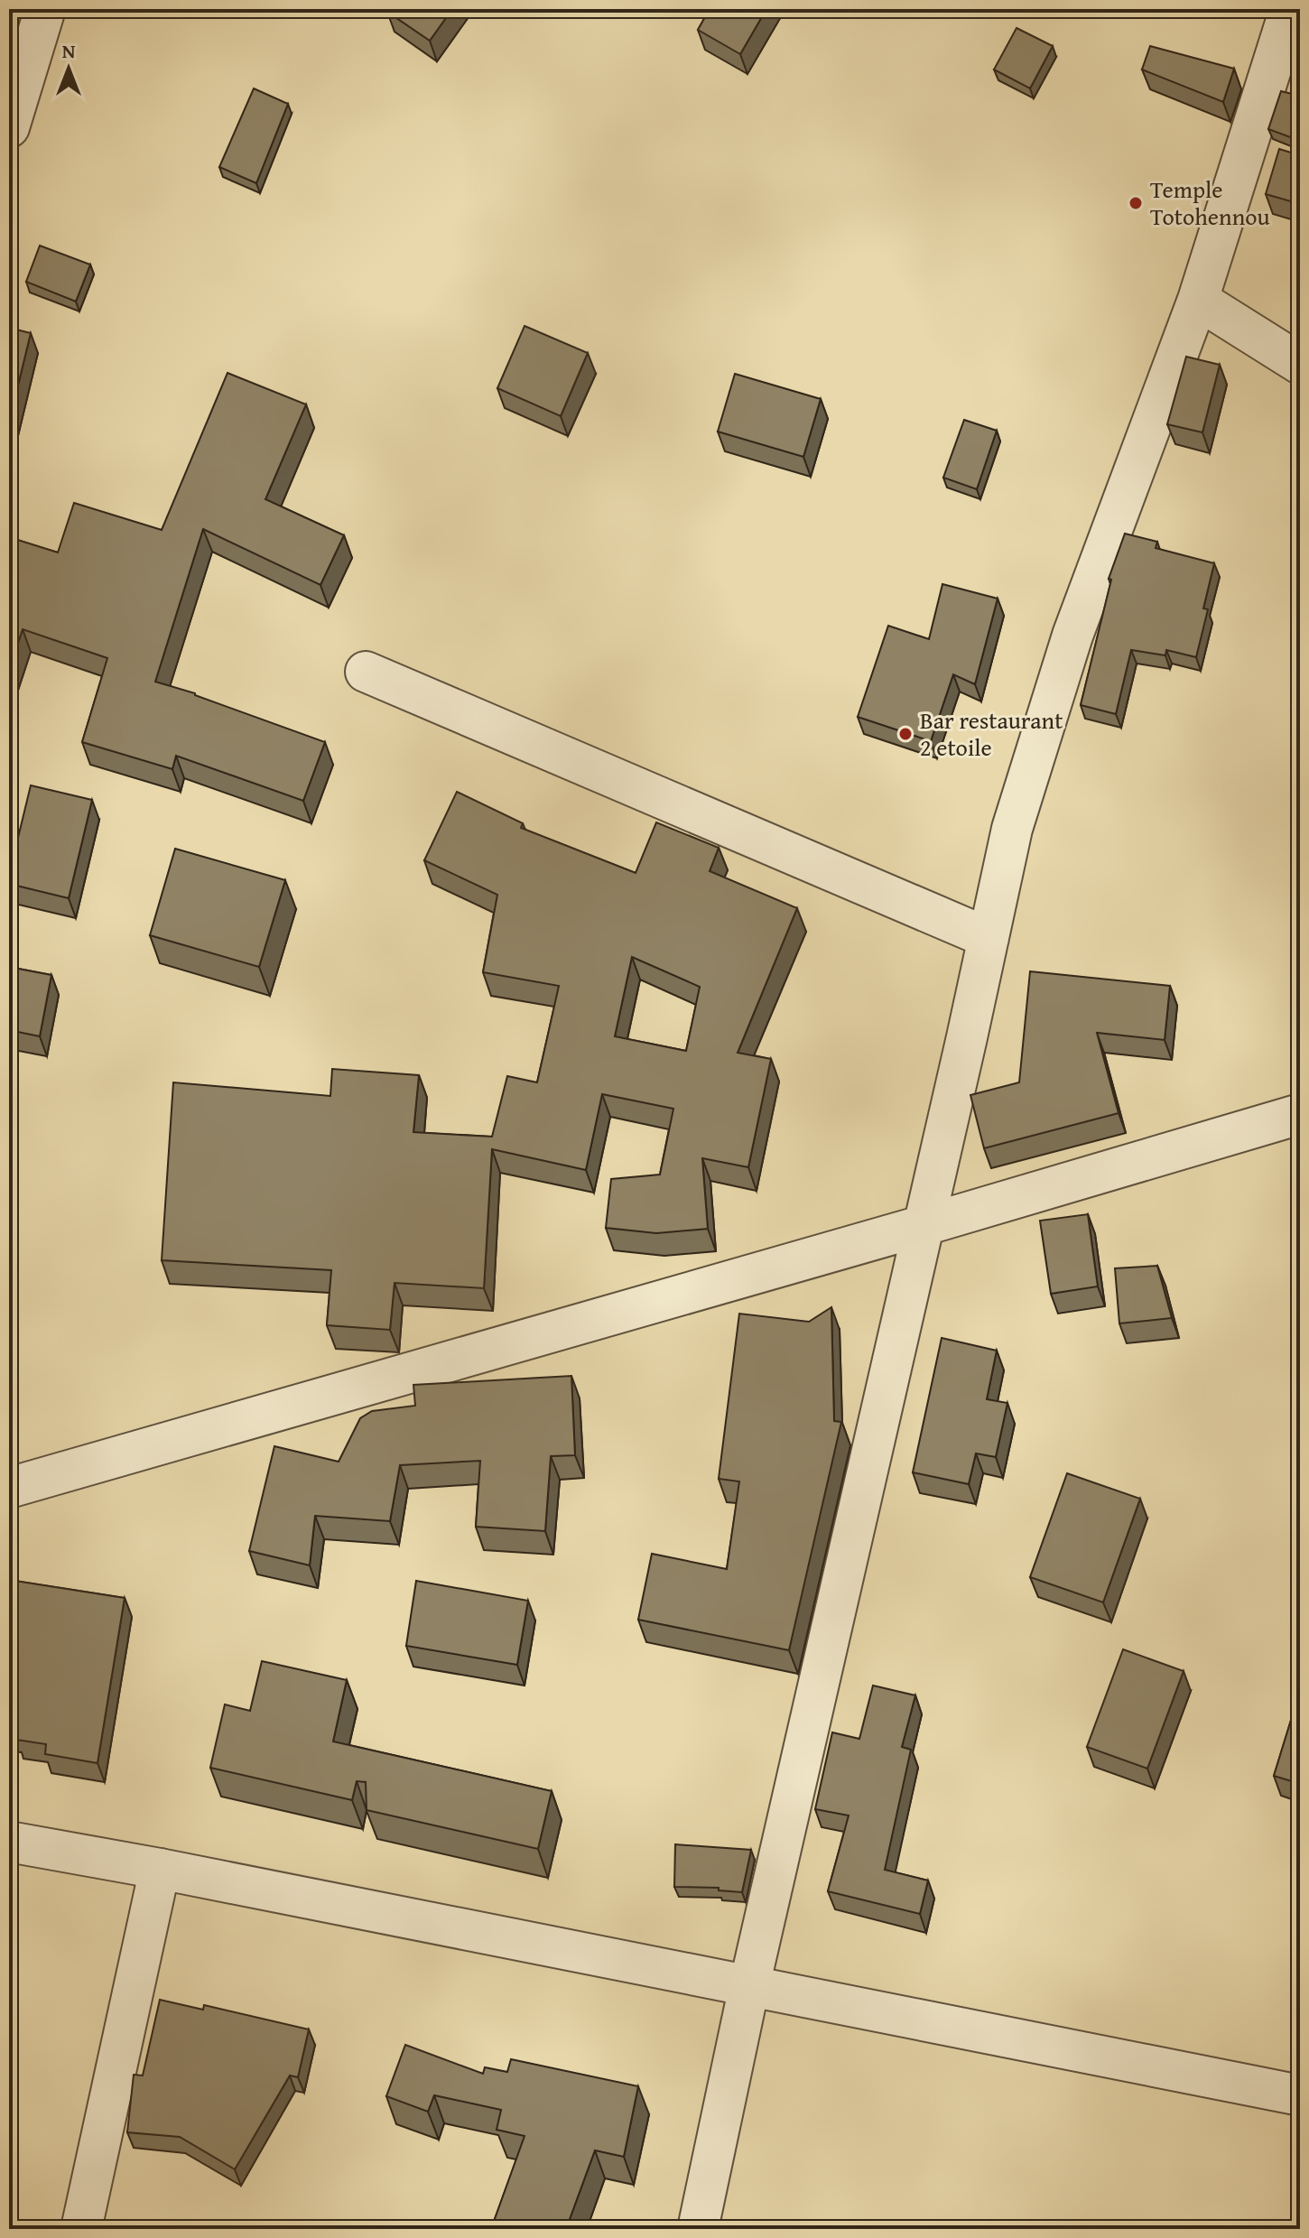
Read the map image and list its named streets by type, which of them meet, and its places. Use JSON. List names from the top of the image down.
{
  "places": ["Temple Totohennou", "Bar restaurant 2 etoile"],
  "north": "top"
}
